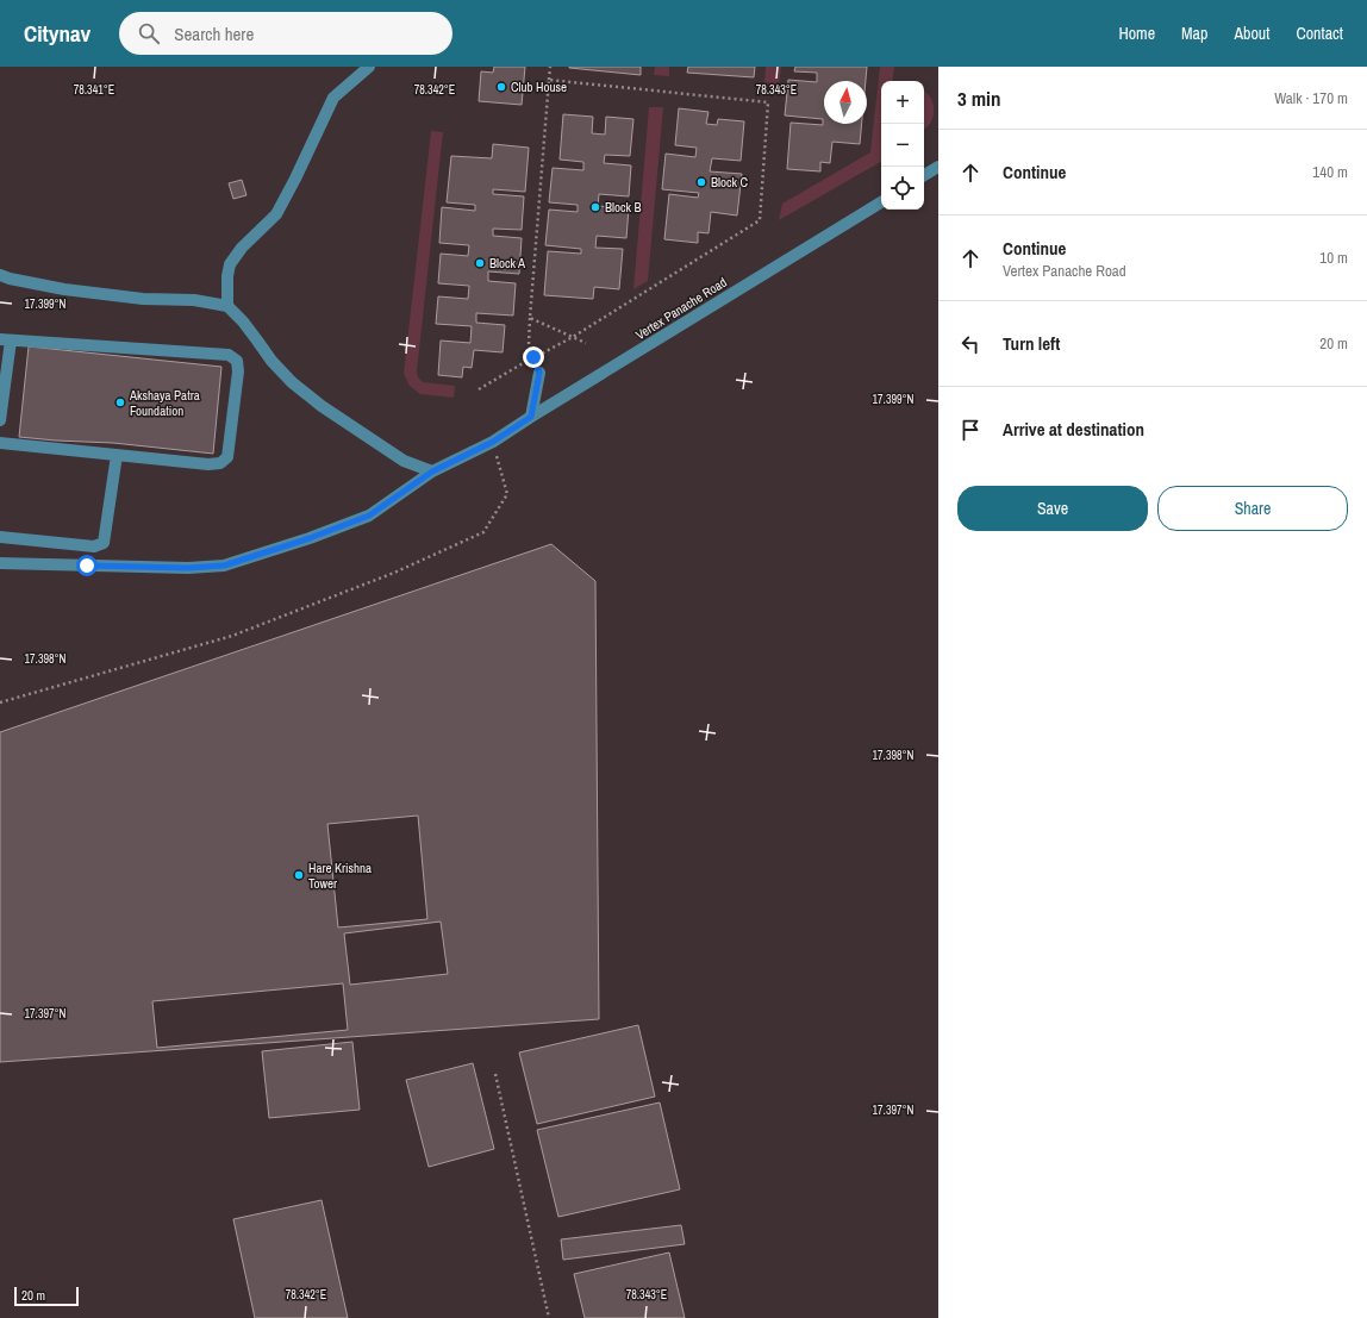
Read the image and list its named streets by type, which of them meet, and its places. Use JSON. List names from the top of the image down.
{
  "streets": {
    "street": ["Vertex Panache Road"]
  },
  "places": [
    "Club House",
    "Block C",
    "Block B",
    "Block A",
    "Akshaya Patra Foundation",
    "Hare Krishna Tower"
  ],
  "scale_bar": "20 m",
  "north": "top",
  "page": {
    "header": "Citynav",
    "search": "Search here",
    "nav": [
      "Home",
      "Map",
      "About",
      "Contact"
    ],
    "heading": ["3 min", "Walk · 170 m"],
    "map_buttons": ["+", "−"],
    "list": [
      ["Continue", "140 m"],
      ["Continue", "Vertex Panache Road", "10 m"],
      ["Turn left", "20 m"],
      "Arrive at destination"
    ],
    "buttons": ["Save", "Share"],
    "scale": "20 m"
  },
  "coordinates": [
    "78.341°E",
    "78.342°E",
    "78.343°E",
    "17.399°N",
    "17.398°N",
    "17.397°N"
  ]
}
